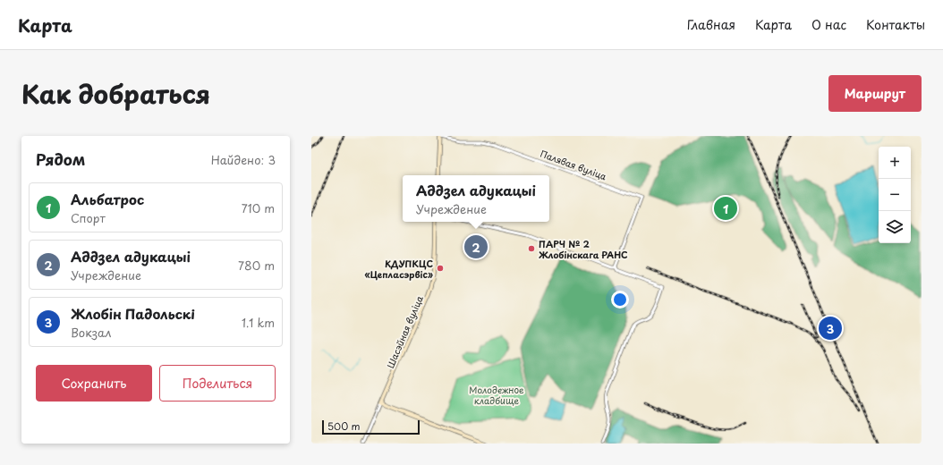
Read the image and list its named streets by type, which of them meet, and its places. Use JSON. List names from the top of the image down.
{
  "streets": {
    "main road": ["Палявая вуліца", "Шасэйная вуліца"]
  },
  "parks": ["Молодежное кладбище"],
  "places": ["ПАРЧ № 2 Жлобінскага РАНС", "КДУПКЦС «Цепласэрвіс»"],
  "scale_bar": "500 m",
  "page": {
    "header": "Карта",
    "nav": [
      "Главная",
      "Карта",
      "О нас",
      "Контакты"
    ],
    "title": "Как добраться",
    "buttons": [
      "Маршрут",
      ["Сохранить", "Поделиться"]
    ],
    "heading": ["Рядом", "Найдено: 3"],
    "map_buttons": ["+", "−"],
    "popup": ["Аддзел адукацыі", "Учреждение"],
    "list": [
      {
        "mark": "1",
        "name": "Альбатрос",
        "note": "Спорт",
        "value": "710 m"
      },
      {
        "mark": "2",
        "name": "Аддзел адукацыі",
        "note": "Учреждение",
        "value": "780 m"
      },
      {
        "mark": "3",
        "name": "Жлобін Падольскі",
        "note": "Вокзал",
        "value": "1.1 km"
      }
    ],
    "pins": ["1", "2", "3"],
    "scale": "500 m"
  }
}
